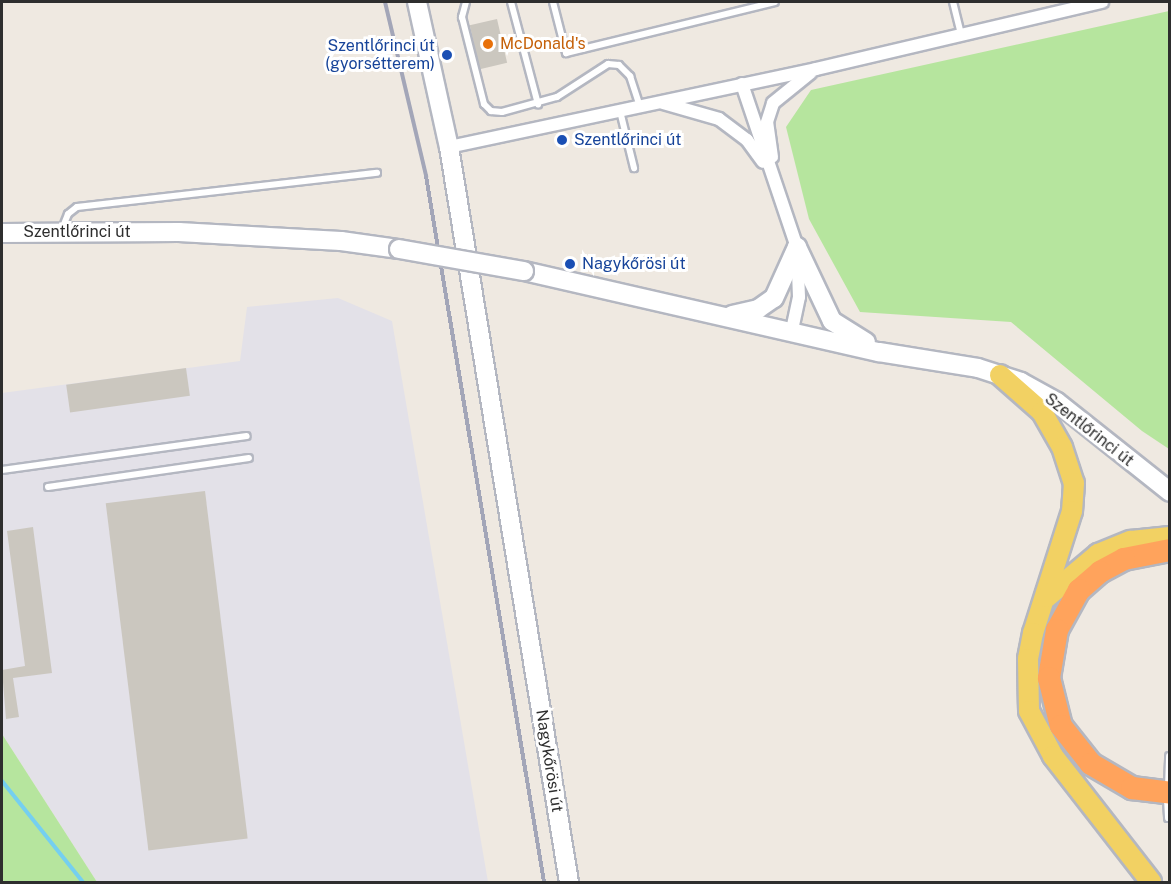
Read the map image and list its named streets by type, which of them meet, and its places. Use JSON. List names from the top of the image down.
{
  "streets": {
    "main road": ["Szentlőrinci út", "Nagykőrösi út"]
  },
  "places": [
    "McDonald's",
    "Szentlőrinci út (gyorsétterem)",
    "Szentlőrinci út",
    "Nagykőrösi út"
  ]
}
